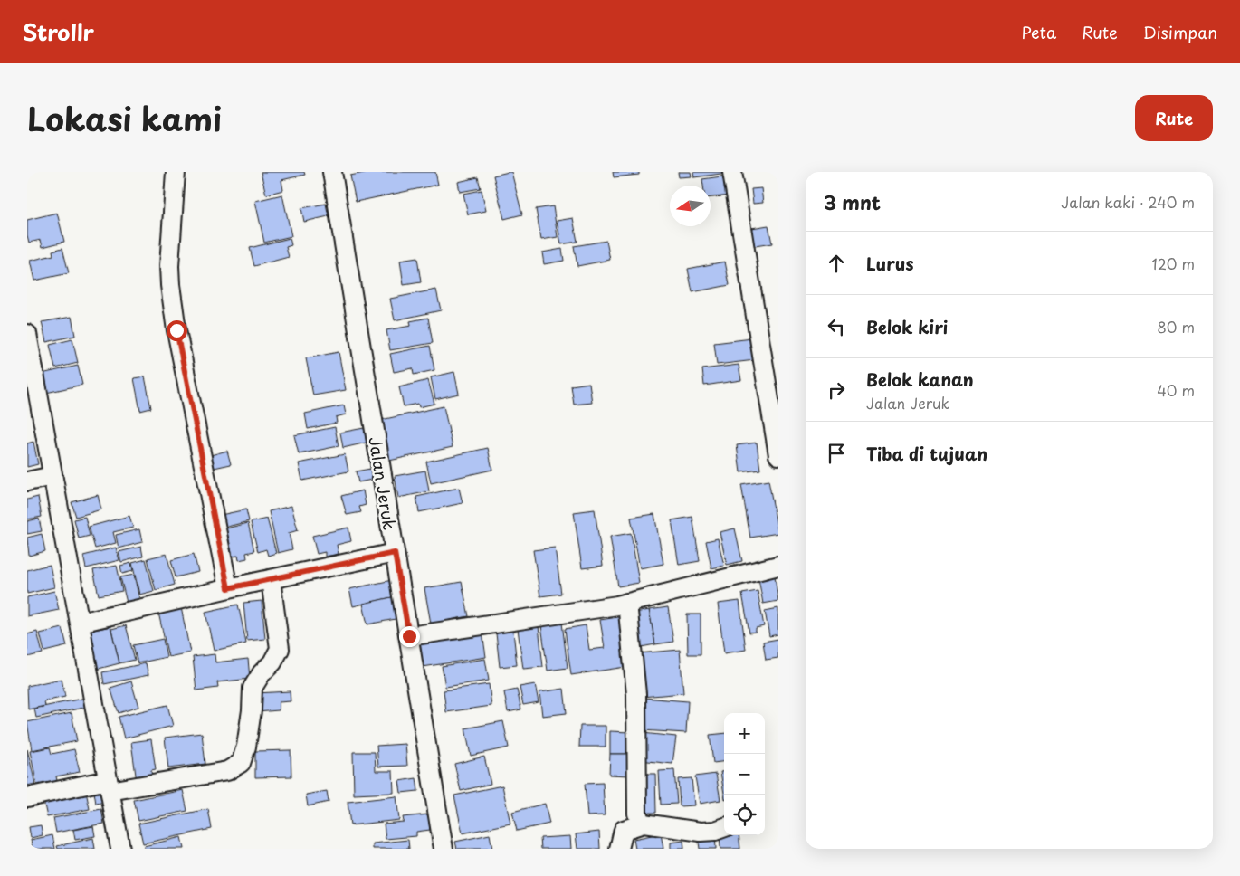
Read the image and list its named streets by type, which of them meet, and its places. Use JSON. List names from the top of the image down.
{
  "streets": {
    "street": ["Jalan Jeruk"]
  },
  "north": "left",
  "page": {
    "header": "Strollr",
    "nav": ["Peta", "Rute", "Disimpan"],
    "title": "Lokasi kami",
    "buttons": "Rute",
    "heading": ["3 mnt", "Jalan kaki · 240 m"],
    "list": [
      ["Lurus", "120 m"],
      ["Belok kiri", "80 m"],
      ["Belok kanan", "Jalan Jeruk", "40 m"],
      "Tiba di tujuan"
    ],
    "map_buttons": ["+", "−"]
  }
}
